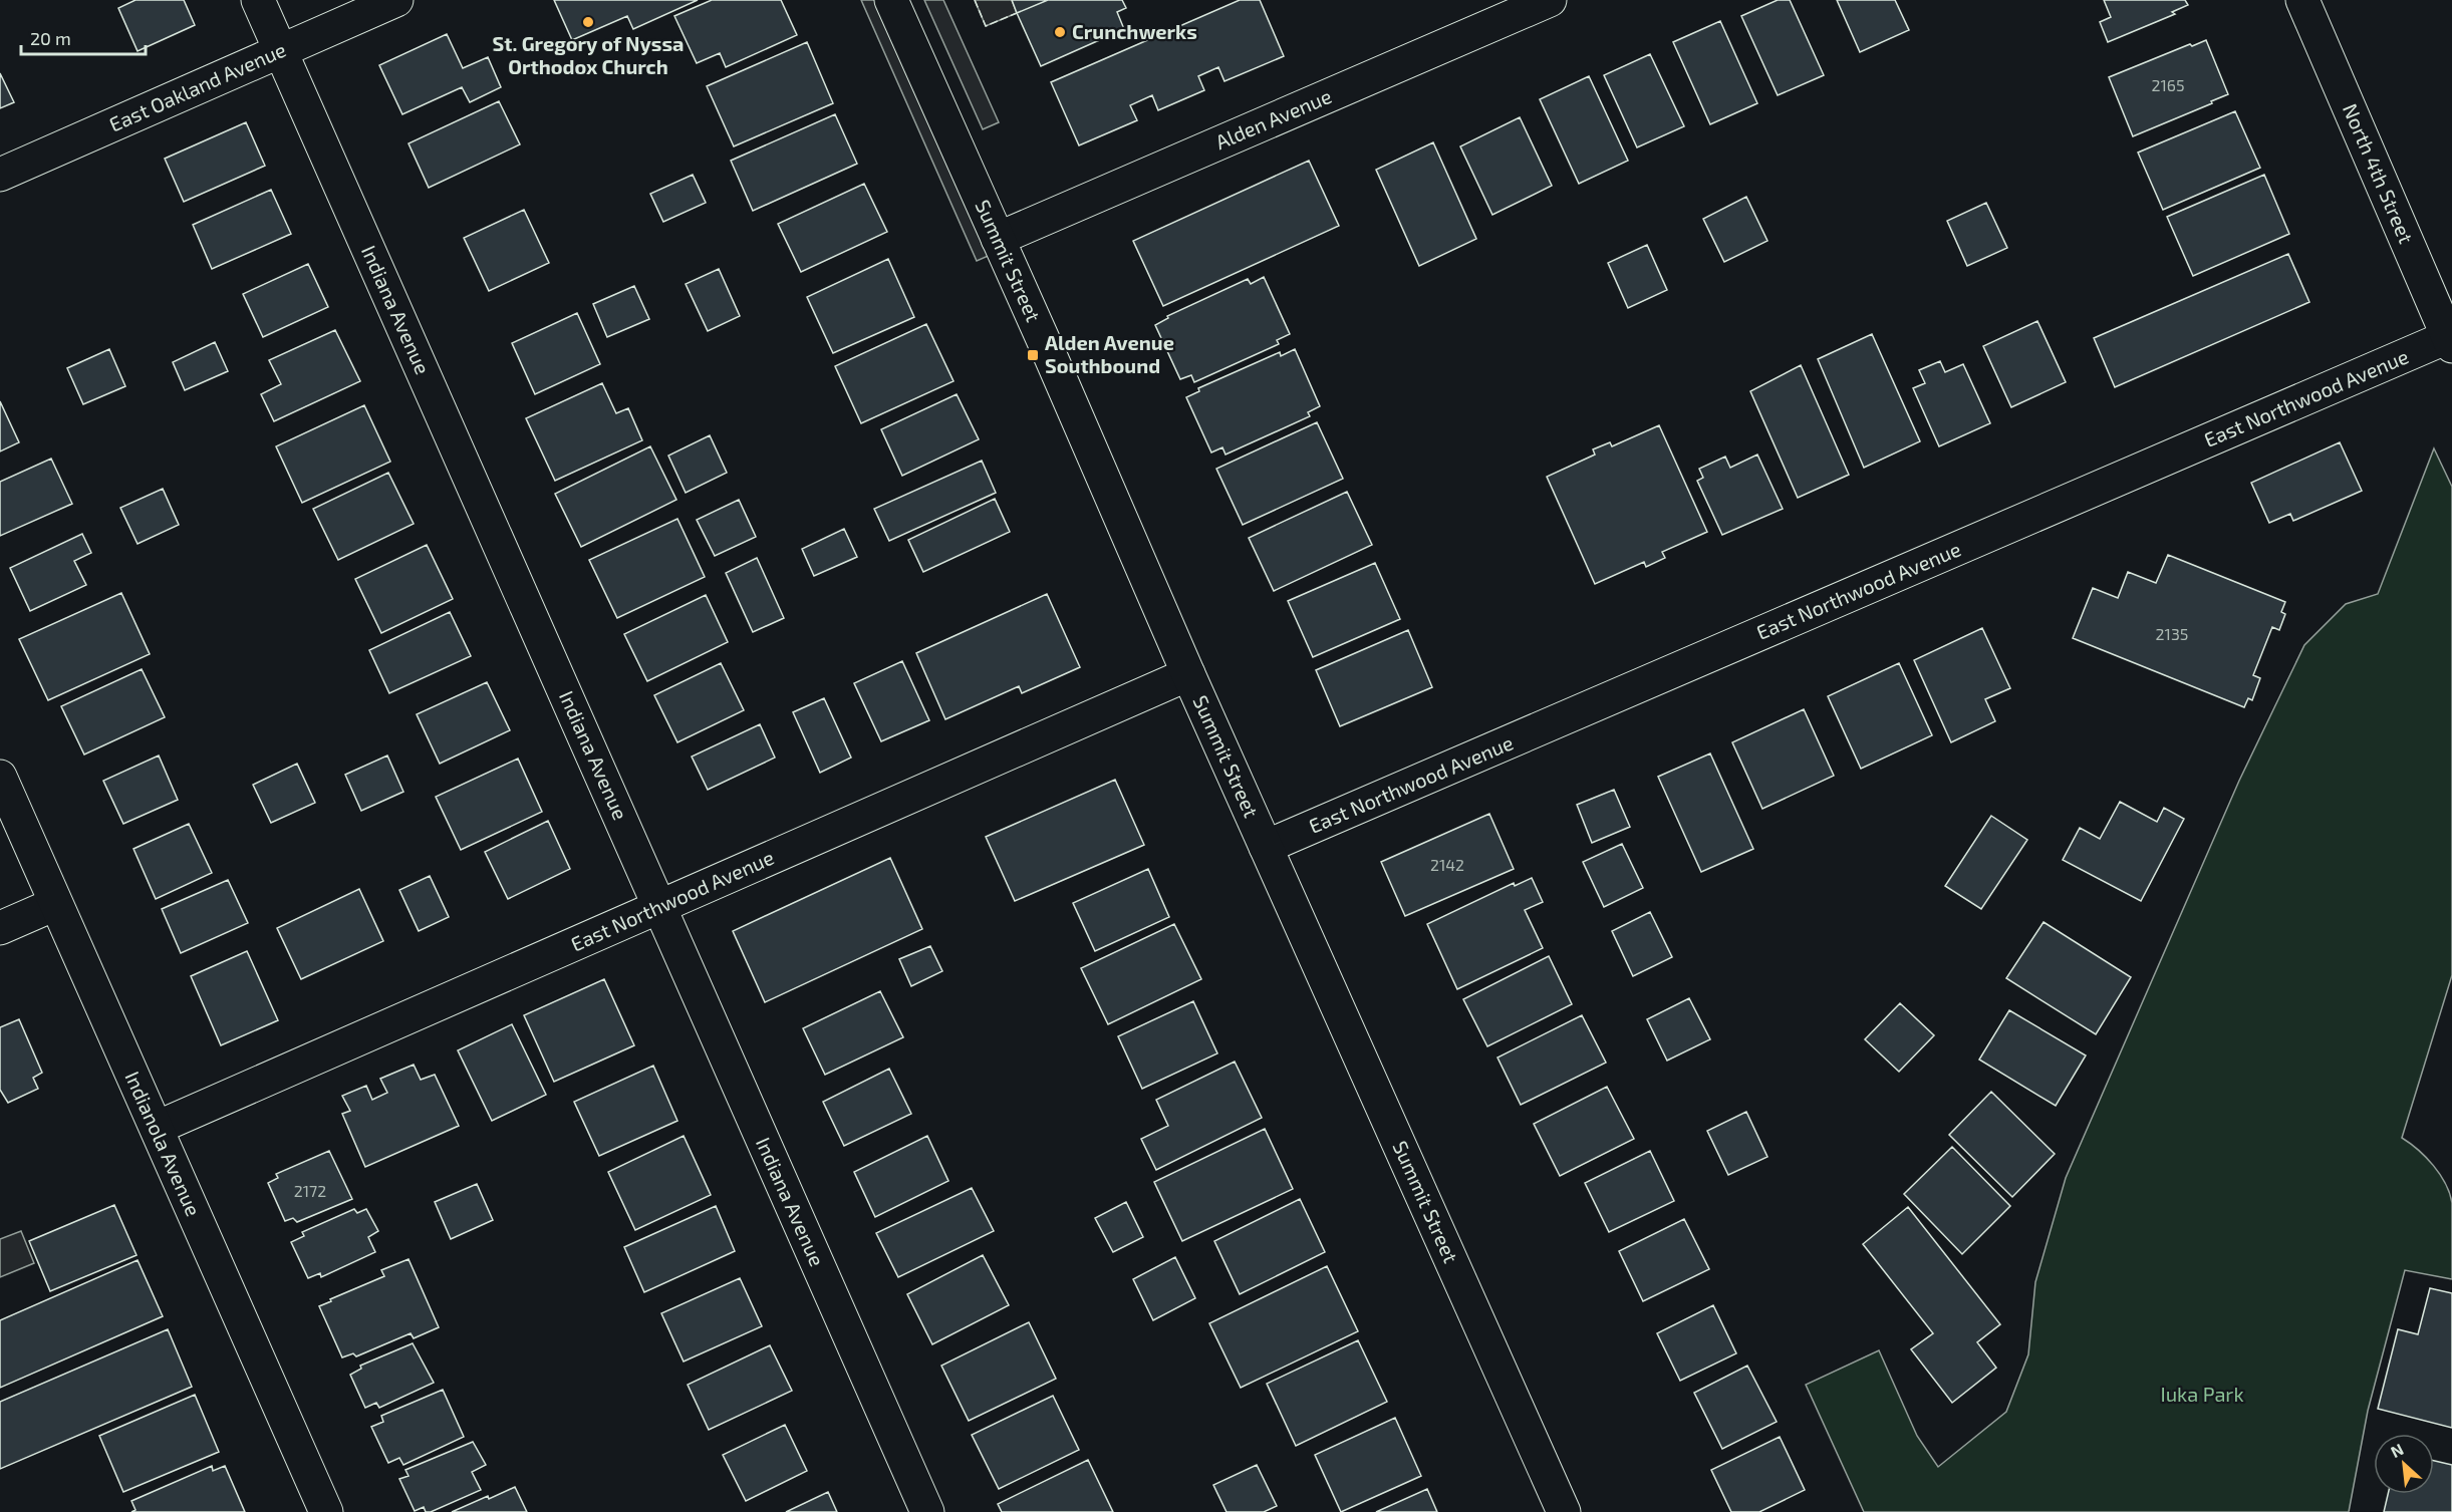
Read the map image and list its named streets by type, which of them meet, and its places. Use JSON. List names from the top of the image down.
{
  "streets": {
    "street": [
      "East Oakland Avenue",
      "Alden Avenue",
      "North 4th Street",
      "Summit Street",
      "Indiana Avenue",
      "East Northwood Avenue",
      "Indianola Avenue"
    ]
  },
  "crossings": [
    ["East Oakland Avenue", "Indiana Avenue"],
    ["Alden Avenue", "Summit Street"],
    ["North 4th Street", "East Northwood Avenue"],
    ["Summit Street", "East Northwood Avenue"],
    ["Indiana Avenue", "East Northwood Avenue"],
    ["East Northwood Avenue", "Indianola Avenue"]
  ],
  "parks": ["Iuka Park"],
  "places": {
    "other": ["St. Gregory of Nyssa Orthodox Church", "Crunchwerks"],
    "transit": ["Alden Avenue Southbound"]
  },
  "house_numbers": [
    "2165",
    "2135",
    "2142",
    "2172"
  ],
  "scale_bar": "20 m",
  "north": "top left"
}
